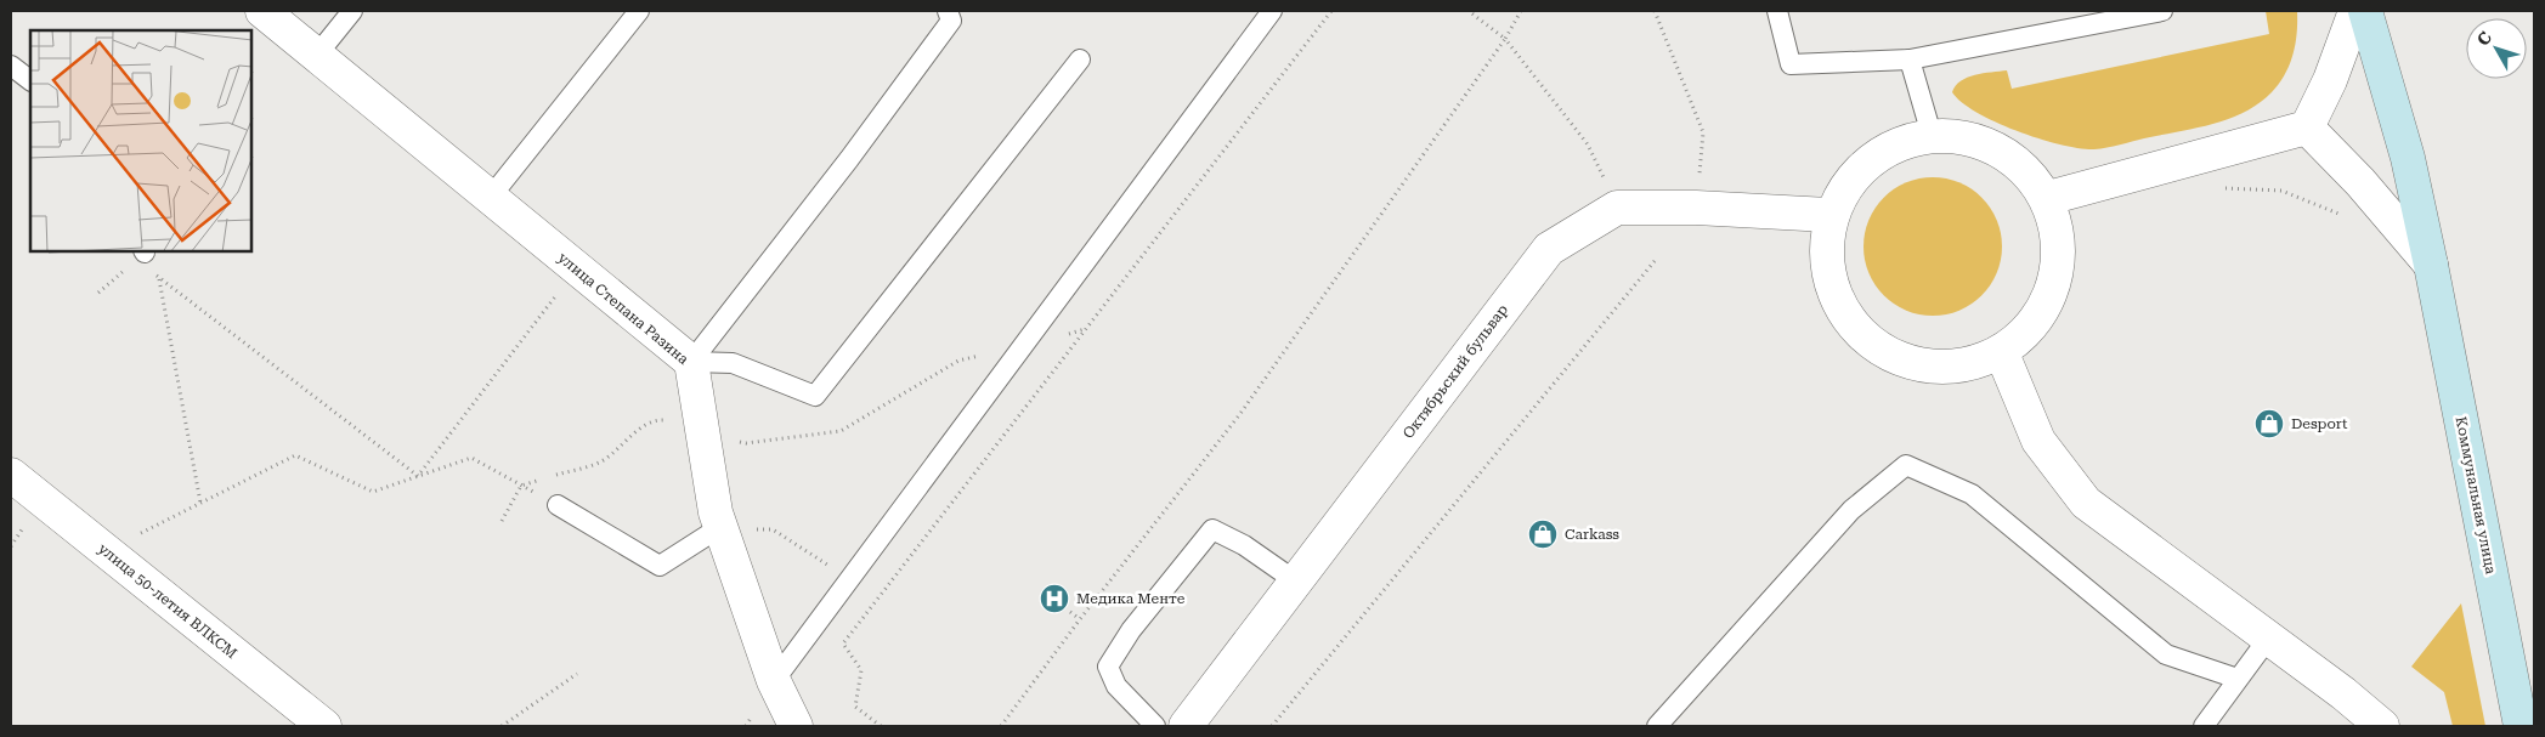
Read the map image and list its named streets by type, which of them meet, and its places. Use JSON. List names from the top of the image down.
{
  "streets": {
    "main road": ["Коммунальная улица"],
    "street": ["улица Степана Разина", "Октябрьский бульвар", "улица 50-летия ВЛКСМ"]
  },
  "places": {
    "shop": ["Desport", "Carkass"],
    "hospital": ["Медика Менте"]
  },
  "north": "top left"
}
